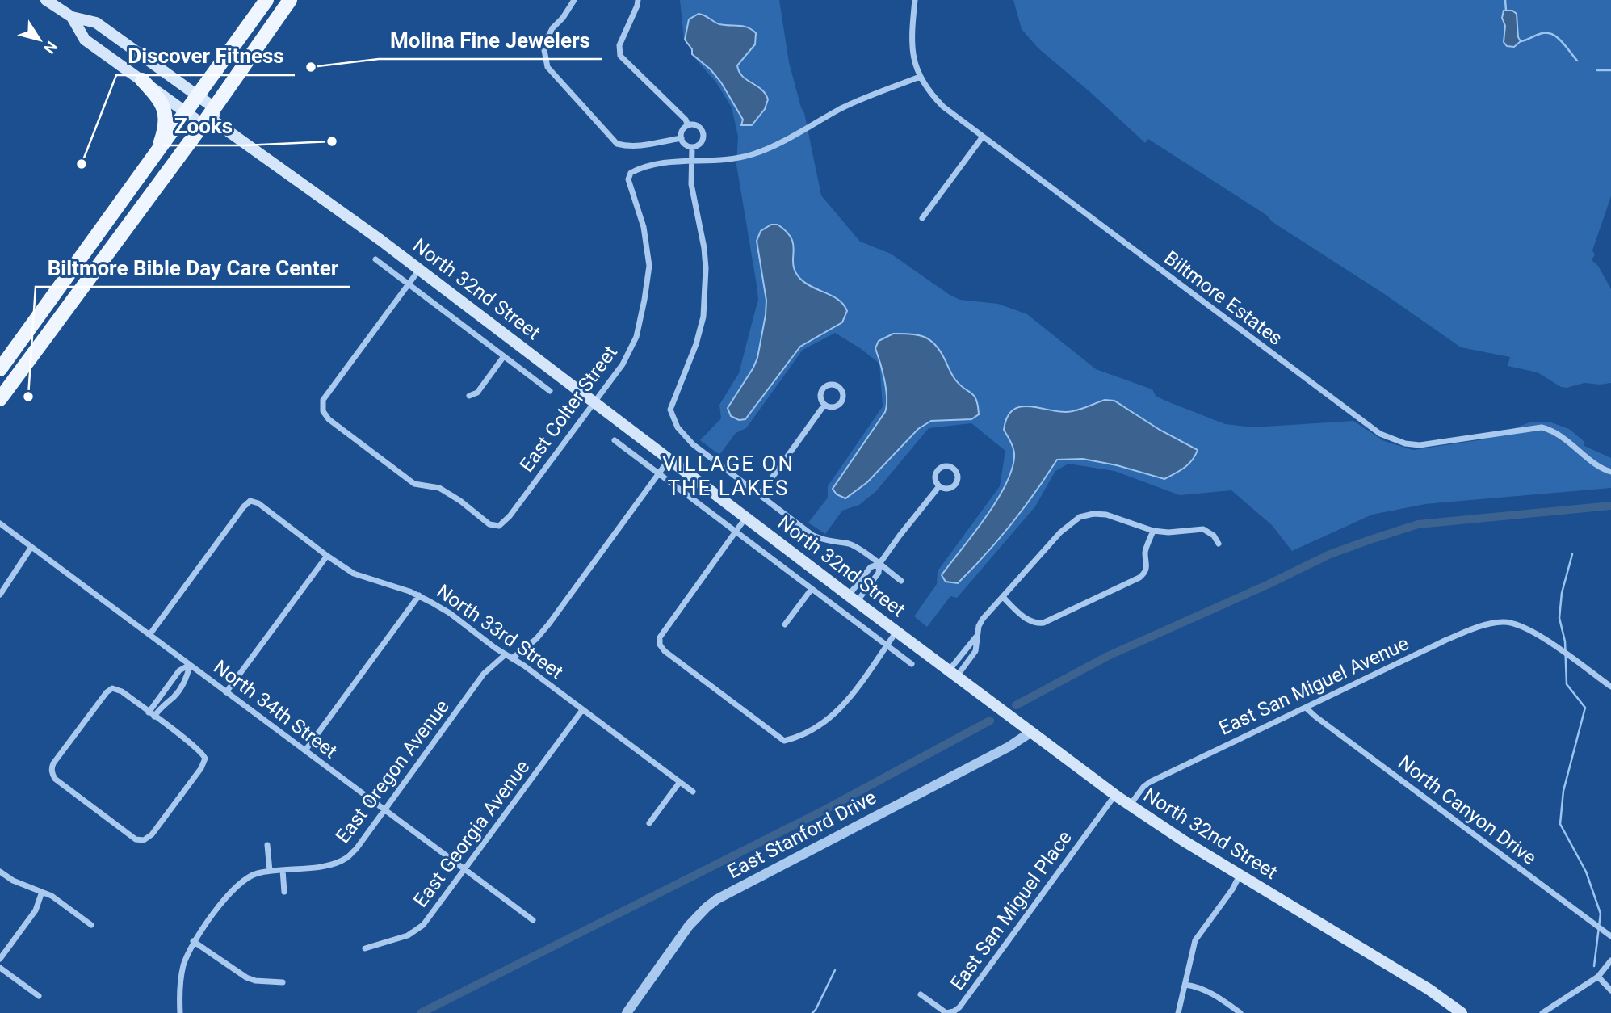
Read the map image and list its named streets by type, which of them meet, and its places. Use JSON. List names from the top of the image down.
{
  "streets": {
    "main road": ["North 32nd Street"],
    "street": [
      "Biltmore Estates",
      "East Colter Street",
      "North 33rd Street",
      "East San Miguel Avenue",
      "North 34th Street",
      "East Oregon Avenue",
      "North Canyon Drive",
      "East Georgia Avenue",
      "East Stanford Drive",
      "East San Miguel Place"
    ]
  },
  "crossings": [
    ["North 32nd Street", "East Colter Street"],
    ["North 32nd Street", "East San Miguel Avenue"],
    ["North 32nd Street", "East Stanford Drive"],
    ["North 32nd Street", "East San Miguel Place"],
    ["Biltmore Estates", "East Colter Street"],
    ["North 33rd Street", "North 34th Street"],
    ["North 33rd Street", "East Oregon Avenue"],
    ["North 33rd Street", "East Georgia Avenue"],
    ["East San Miguel Avenue", "North Canyon Drive"],
    ["North 34th Street", "East Oregon Avenue"],
    ["North 34th Street", "East Georgia Avenue"]
  ],
  "districts": ["VILLAGE ON THE LAKES"],
  "places": [
    "Molina Fine Jewelers",
    "Zooks",
    "Discover Fitness",
    "Biltmore Bible Day Care Center"
  ],
  "north": "bottom right"
}
